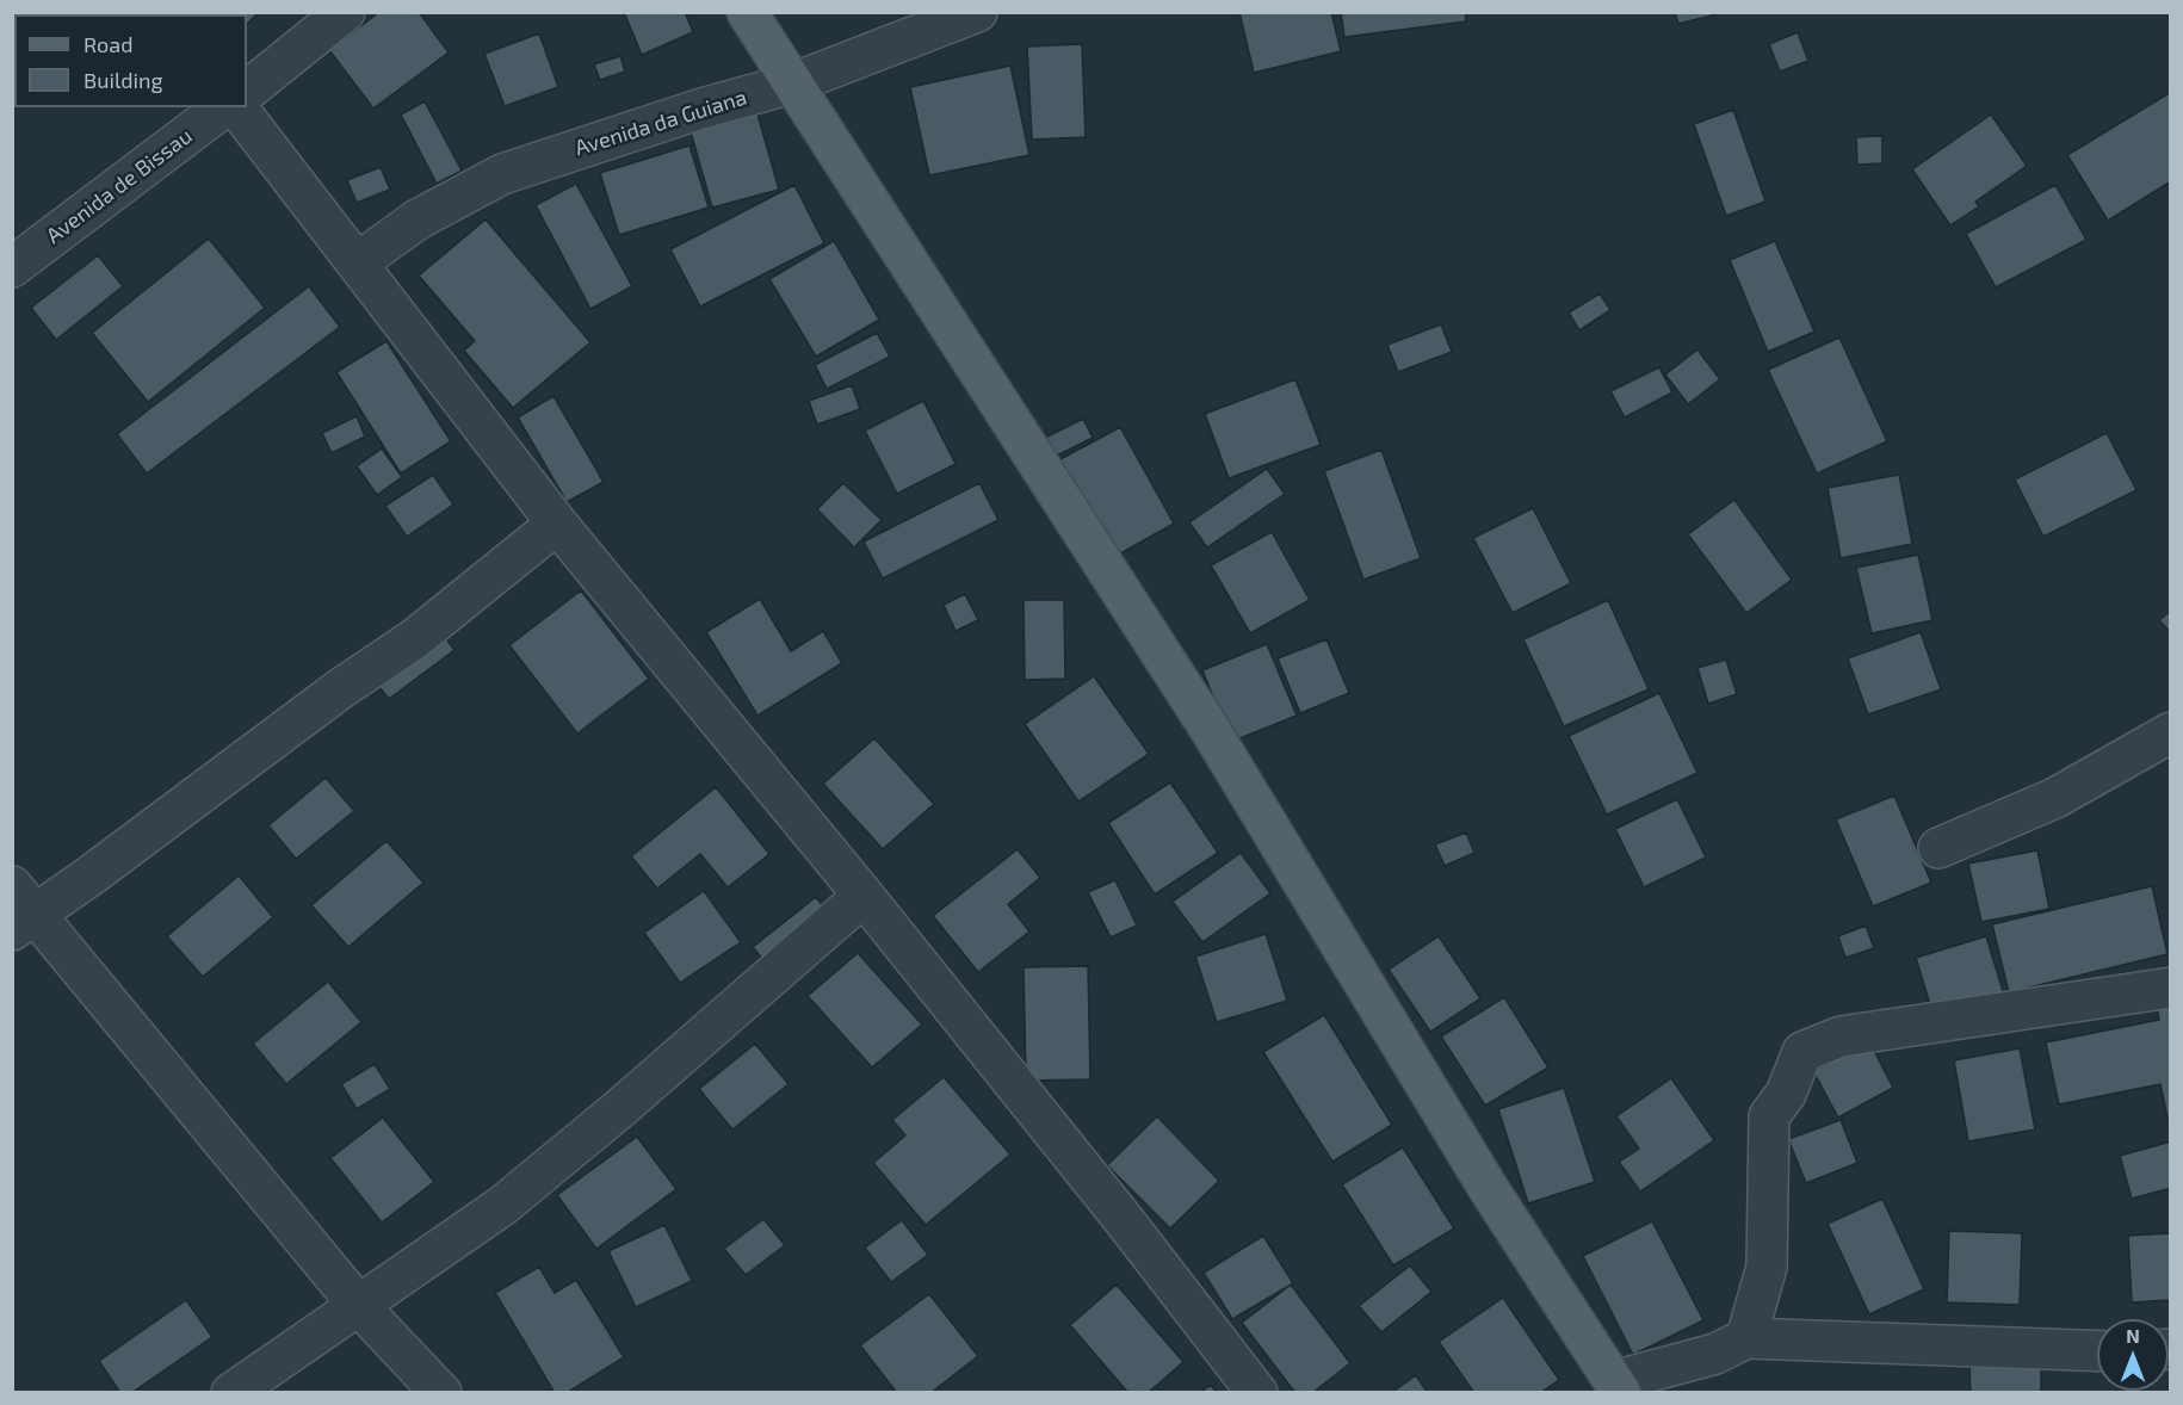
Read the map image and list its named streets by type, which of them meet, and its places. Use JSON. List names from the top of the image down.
{
  "streets": {
    "street": ["Avenida da Guiana", "Avenida de Bissau"]
  },
  "legend": ["Road", "Building"],
  "north": "top"
}
